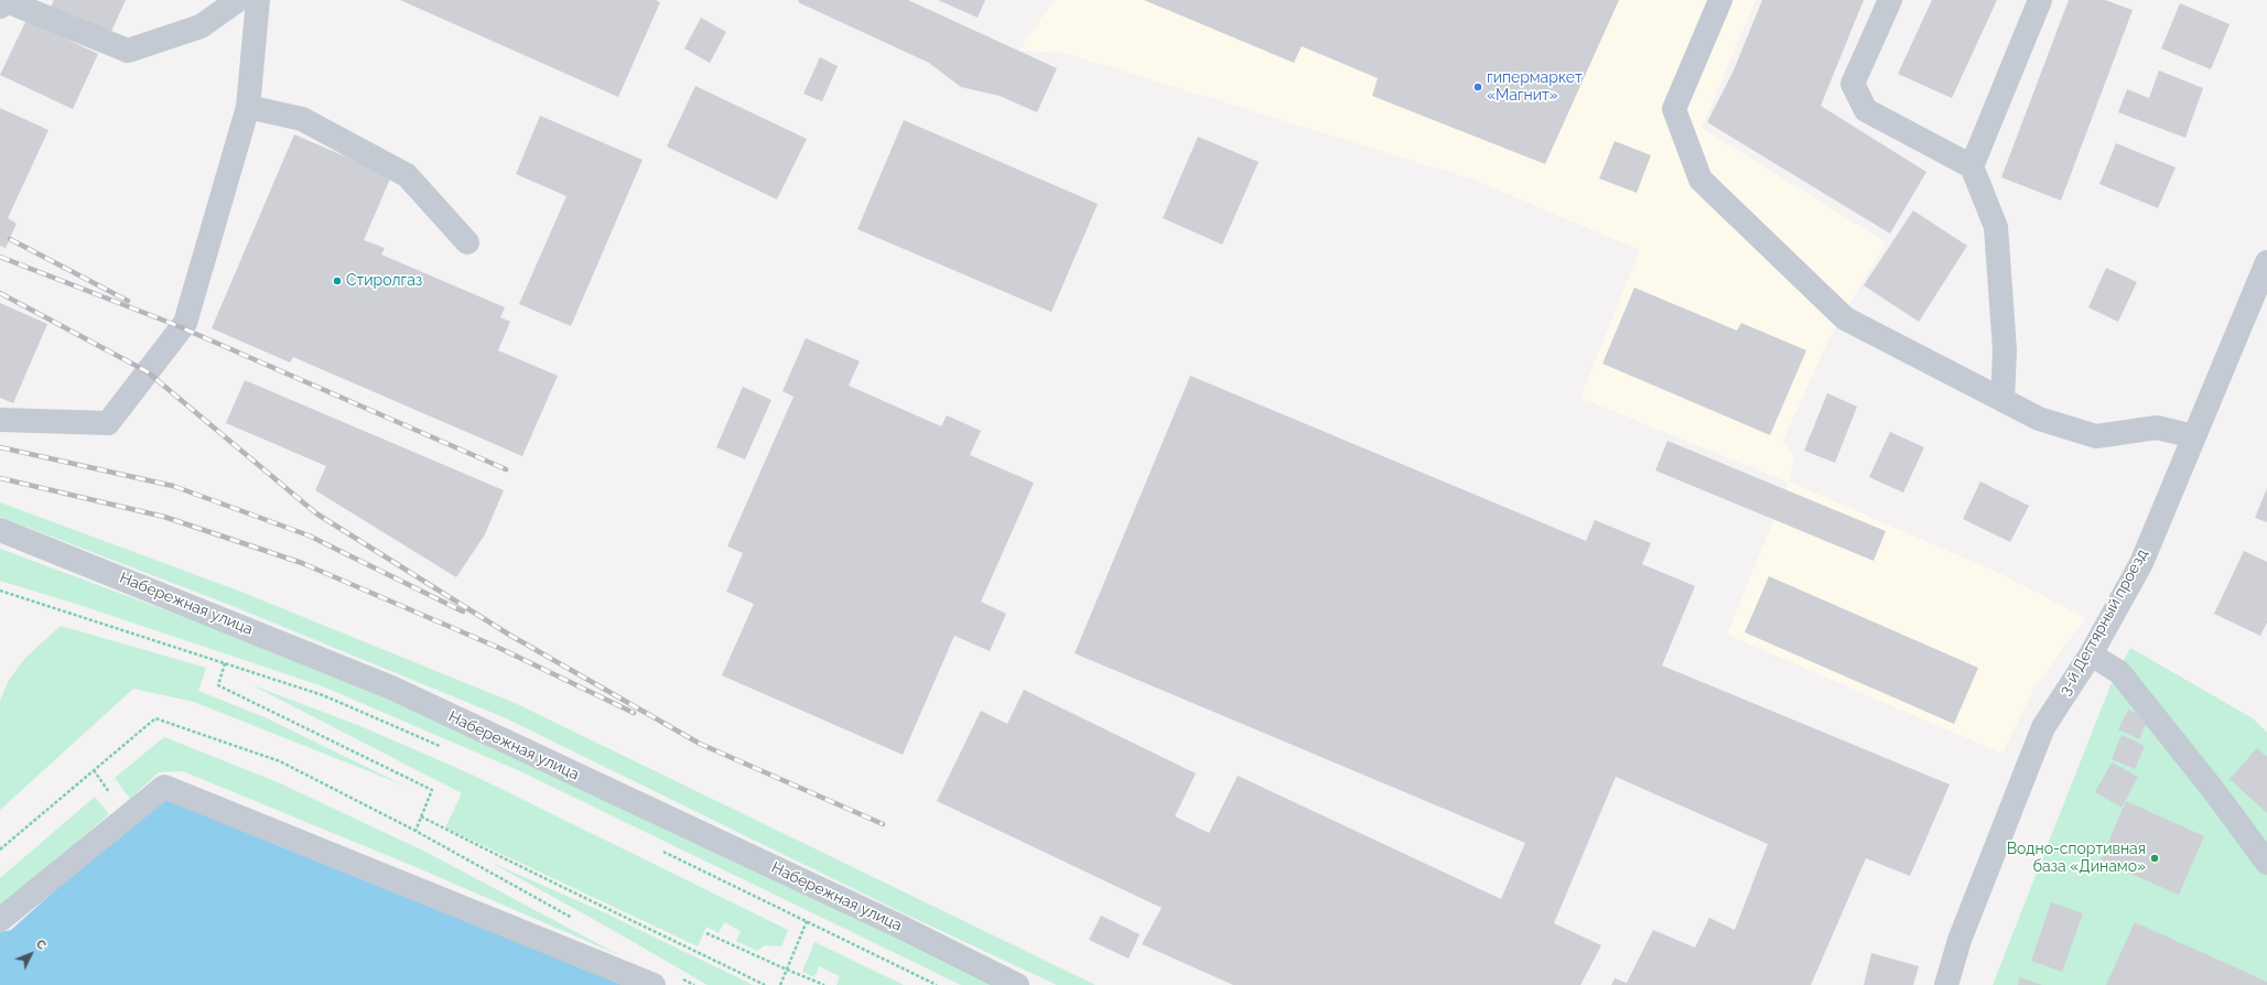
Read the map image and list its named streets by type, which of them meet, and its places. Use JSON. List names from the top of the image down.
{
  "streets": {
    "street": ["Набережная улица", "3-й Дегтярный проезд"]
  },
  "places": ["гипермаркет «Магнит»", "Стиролгаз", "Водно-спортивная база «Динамо»"],
  "north": "top right"
}
